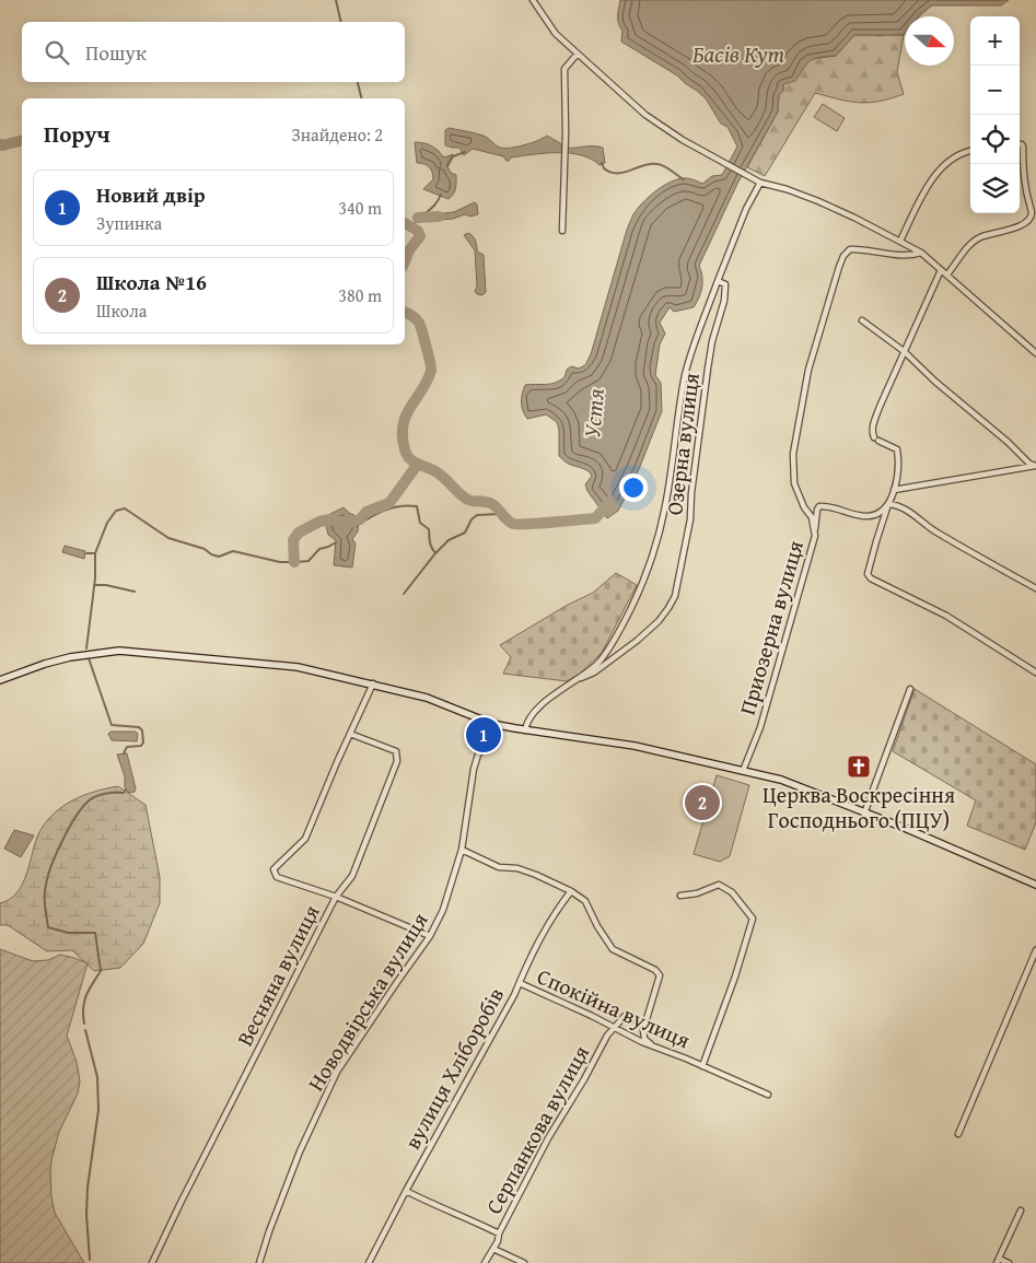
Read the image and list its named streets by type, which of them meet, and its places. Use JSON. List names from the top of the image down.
{
  "streets": {
    "street": [
      "Озерна вулиця",
      "Приозерна вулиця",
      "Весняна вулиця",
      "Новодвірська вулиця",
      "Спокійна вулиця",
      "вулиця Хліборобів",
      "Серпанкова вулиця"
    ]
  },
  "crossings": [
    ["Спокійна вулиця", "вулиця Хліборобів"],
    ["Спокійна вулиця", "Серпанкова вулиця"]
  ],
  "water": ["Басів Кут", "Устя"],
  "places": {
    "church": ["Церква Воскресіння Господнього (ПЦУ)"]
  },
  "north": "right",
  "page": {
    "map_buttons": ["+", "−"],
    "search": "Пошук",
    "heading": ["Поруч", "Знайдено: 2"],
    "list": [
      {
        "mark": "1",
        "name": "Новий двір",
        "note": "Зупинка",
        "value": "340 m"
      },
      {
        "mark": "2",
        "name": "Школа №16",
        "note": "Школа",
        "value": "380 m"
      }
    ],
    "pins": ["1", "2"]
  }
}
